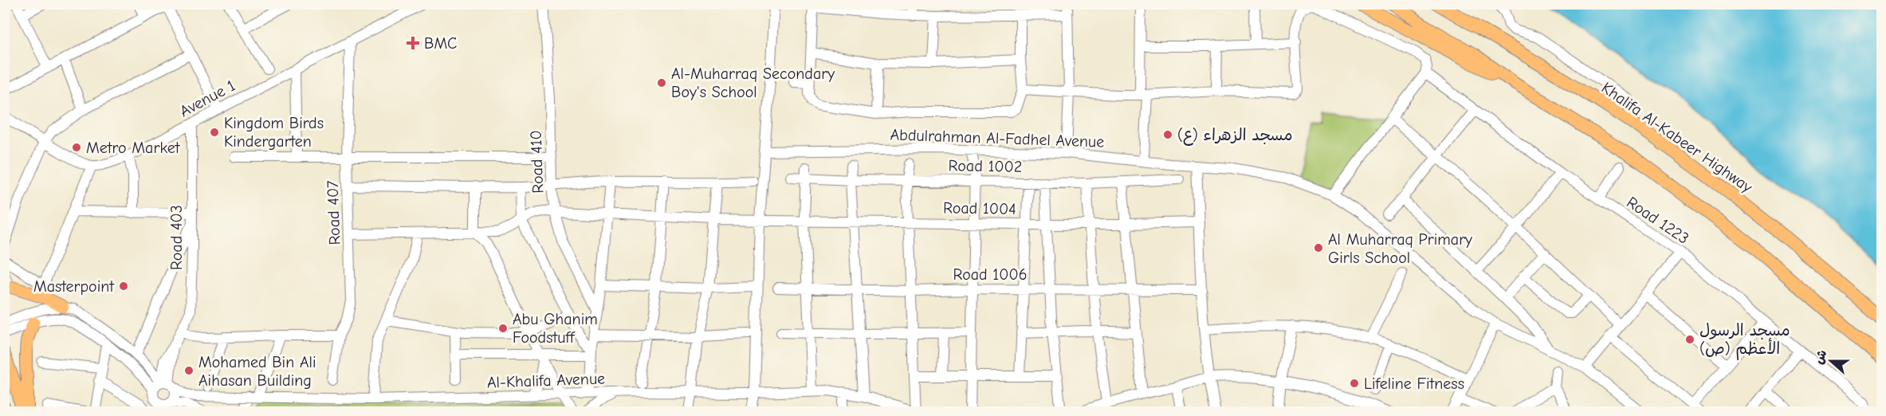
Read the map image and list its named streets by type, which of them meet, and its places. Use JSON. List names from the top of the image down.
{
  "streets": {
    "main road": ["Khalifa Al-Kabeer Highway"],
    "street": [
      "Avenue 1",
      "Abdulrahman Al-Fadhel Avenue",
      "Road 410",
      "Road 1002",
      "Road 1004",
      "Road 407",
      "Road 1223",
      "Road 403",
      "Road 1006",
      "Al-Khalifa Avenue"
    ]
  },
  "crossings": [
    ["Avenue 1", "Road 407"],
    ["Avenue 1", "Road 403"],
    ["Road 410", "Road 1004"],
    ["Road 1004", "Road 407"],
    ["Road 403", "Al-Khalifa Avenue"]
  ],
  "places": {
    "health": ["BMC"],
    "other": [
      "Al-Muharraq Secondary Boy's School",
      "Kingdom Birds Kindergarten",
      "مسجد الزهراء (ع)",
      "Metro Market",
      "Al Muharraq Primary Girls School",
      "Masterpoint",
      "Abu Ghanim Foodstuff",
      "مسجد الرسول الأعظم (ص)",
      "Mohamed Bin Ali Aihasan Building",
      "Lifeline Fitness"
    ]
  },
  "north": "left"
}
